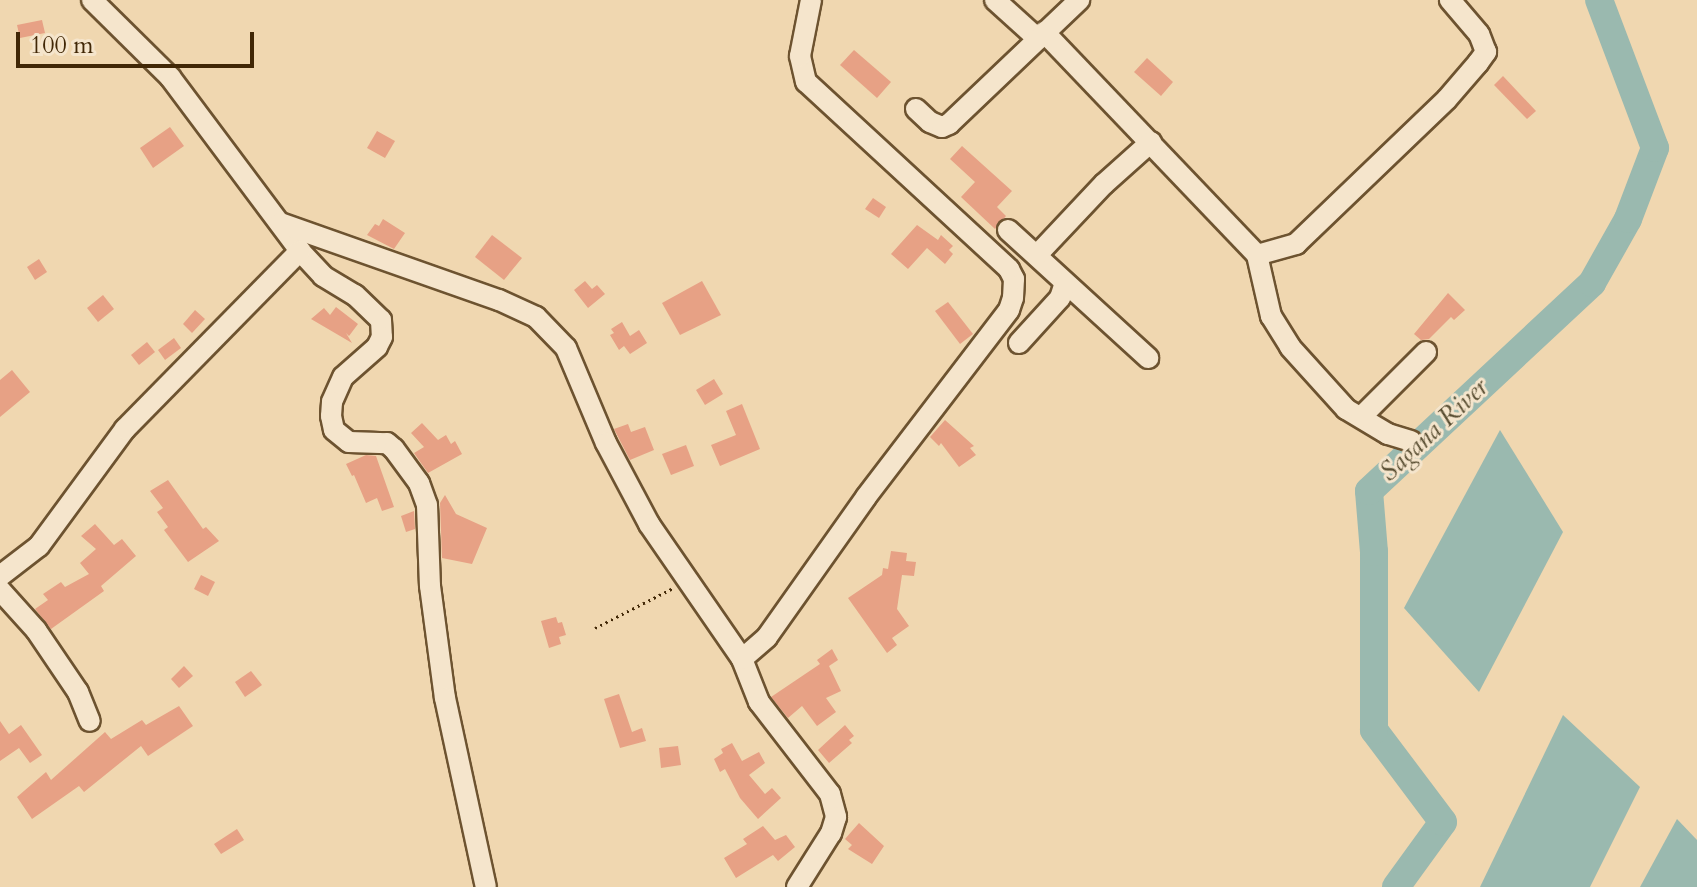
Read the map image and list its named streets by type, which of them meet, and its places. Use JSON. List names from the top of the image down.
{
  "water": ["Sagana River"],
  "scale_bar": "100 m"
}
